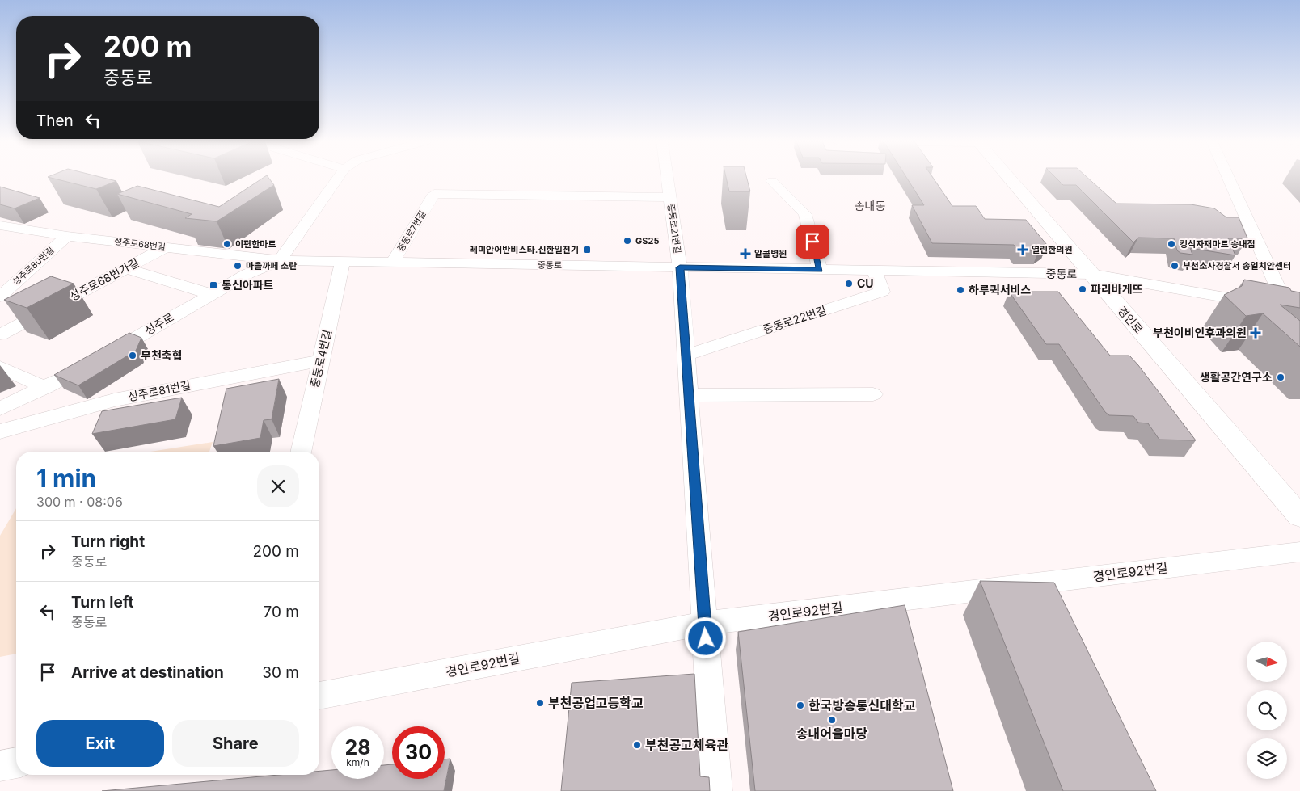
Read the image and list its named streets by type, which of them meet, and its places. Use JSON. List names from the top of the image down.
{
  "streets": {
    "main road": ["경인로"],
    "street": [
      "중동로21번길",
      "중동로7번길",
      "성주로68번길",
      "중동로",
      "성주로80번길",
      "성주로68번가길",
      "중동로22번길",
      "성주로",
      "중동로4번길",
      "성주로81번길",
      "경인로92번길"
    ]
  },
  "crossings": [
    ["중동로21번길", "중동로7번길"],
    ["중동로21번길", "중동로"],
    ["중동로7번길", "중동로"],
    ["성주로68번길", "중동로"],
    ["성주로68번길", "성주로80번길"],
    ["성주로68번길", "성주로68번가길"],
    ["성주로68번길", "성주로"],
    ["중동로", "중동로22번길"],
    ["중동로", "경인로"],
    ["중동로", "성주로"],
    ["중동로", "중동로4번길"],
    ["중동로4번길", "성주로81번길"]
  ],
  "districts": ["송내동"],
  "places": {
    "other": [
      "GS25",
      "이편한마트",
      "킹식자재마트 송내점",
      "마을까페 소란",
      "부천소사경찰서 송일치안센터",
      "CU",
      "파리바게뜨",
      "하루퀵서비스",
      "부천축협",
      "생활공간연구소",
      "부천공업고등학교",
      "한국방송통신대학교",
      "송내어울마당",
      "부천공고체육관"
    ],
    "transit": ["레미안어반비스타.신한일전기", "동신아파트"],
    "health": ["열린한의원", "알콜병원", "부천이비인후과의원"]
  },
  "north": "right",
  "page": {
    "turn": ["200 m", "중동로"],
    "then": "Then",
    "heading": ["1 min", "300 m · 08:06"],
    "list": [
      {
        "name": "Turn right",
        "note": "중동로",
        "value": "200 m"
      },
      {
        "name": "Turn left",
        "note": "중동로",
        "value": "70 m"
      },
      {
        "name": "Arrive at destination",
        "value": "30 m"
      }
    ],
    "buttons": ["Exit", "Share"],
    "speed": "28 km/h",
    "limit": "30"
  }
}
